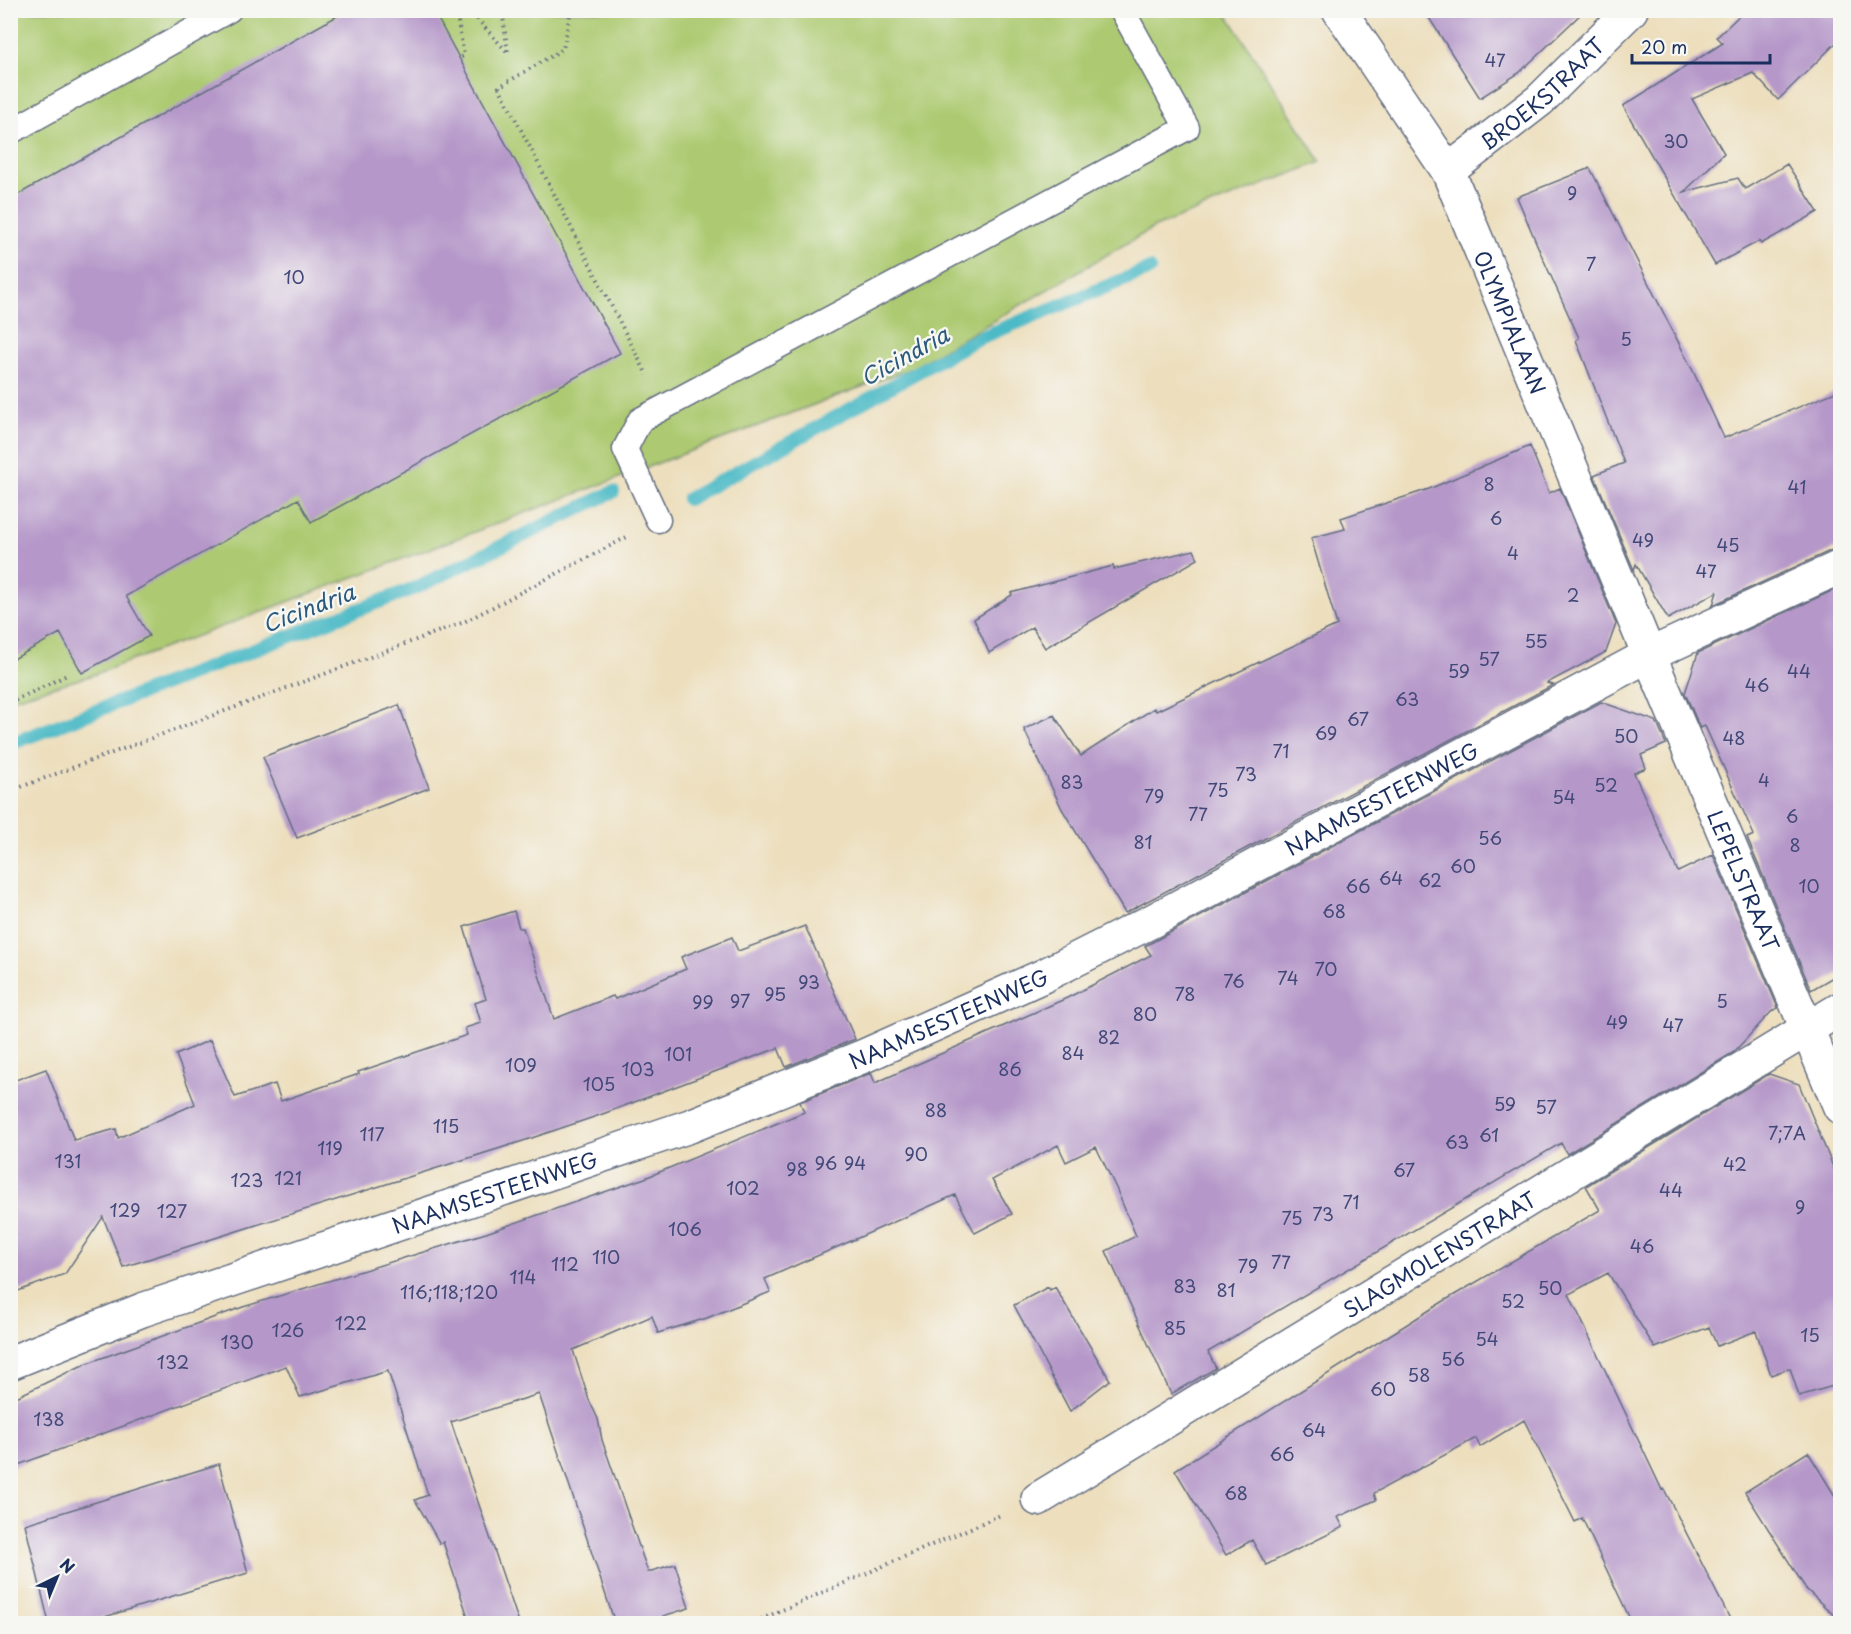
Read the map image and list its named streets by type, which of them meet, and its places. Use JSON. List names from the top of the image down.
{
  "streets": {
    "street": [
      "BROEKSTRAAT",
      "OLYMPIALAAN",
      "NAAMSESTEENWEG",
      "LEPELSTRAAT",
      "SLAGMOLENSTRAAT"
    ]
  },
  "crossings": [
    ["BROEKSTRAAT", "OLYMPIALAAN"],
    ["OLYMPIALAAN", "NAAMSESTEENWEG"],
    ["OLYMPIALAAN", "LEPELSTRAAT"],
    ["NAAMSESTEENWEG", "LEPELSTRAAT"],
    ["LEPELSTRAAT", "SLAGMOLENSTRAAT"]
  ],
  "water": ["Cicindria"],
  "house_numbers": [
    "47",
    "30",
    "9",
    "7",
    "10",
    "5",
    "8",
    "41",
    "6",
    "49",
    "45",
    "4",
    "47",
    "2",
    "55",
    "57",
    "59",
    "44",
    "46",
    "63",
    "67",
    "69",
    "50",
    "48",
    "71",
    "73",
    "4",
    "83",
    "52",
    "75",
    "79",
    "54",
    "77",
    "6",
    "56",
    "81",
    "8",
    "60",
    "64",
    "62",
    "66",
    "10",
    "68",
    "70",
    "74",
    "76",
    "93",
    "95",
    "78",
    "97",
    "5",
    "99",
    "80",
    "49",
    "47",
    "82",
    "84",
    "101",
    "109",
    "103",
    "86",
    "105",
    "59",
    "57",
    "88",
    "115",
    "7;7A",
    "117",
    "61",
    "63",
    "119",
    "90",
    "131",
    "96",
    "94",
    "42",
    "98",
    "67",
    "121",
    "123",
    "102",
    "44",
    "71",
    "9",
    "129",
    "127",
    "73",
    "75",
    "106",
    "46",
    "110",
    "77",
    "112",
    "79",
    "114",
    "83",
    "50",
    "81",
    "116;118;120",
    "52",
    "122",
    "85",
    "126",
    "15",
    "54",
    "130",
    "56",
    "132",
    "58",
    "60",
    "138",
    "64",
    "66",
    "68"
  ],
  "scale_bar": "20 m",
  "north": "top right"
}
